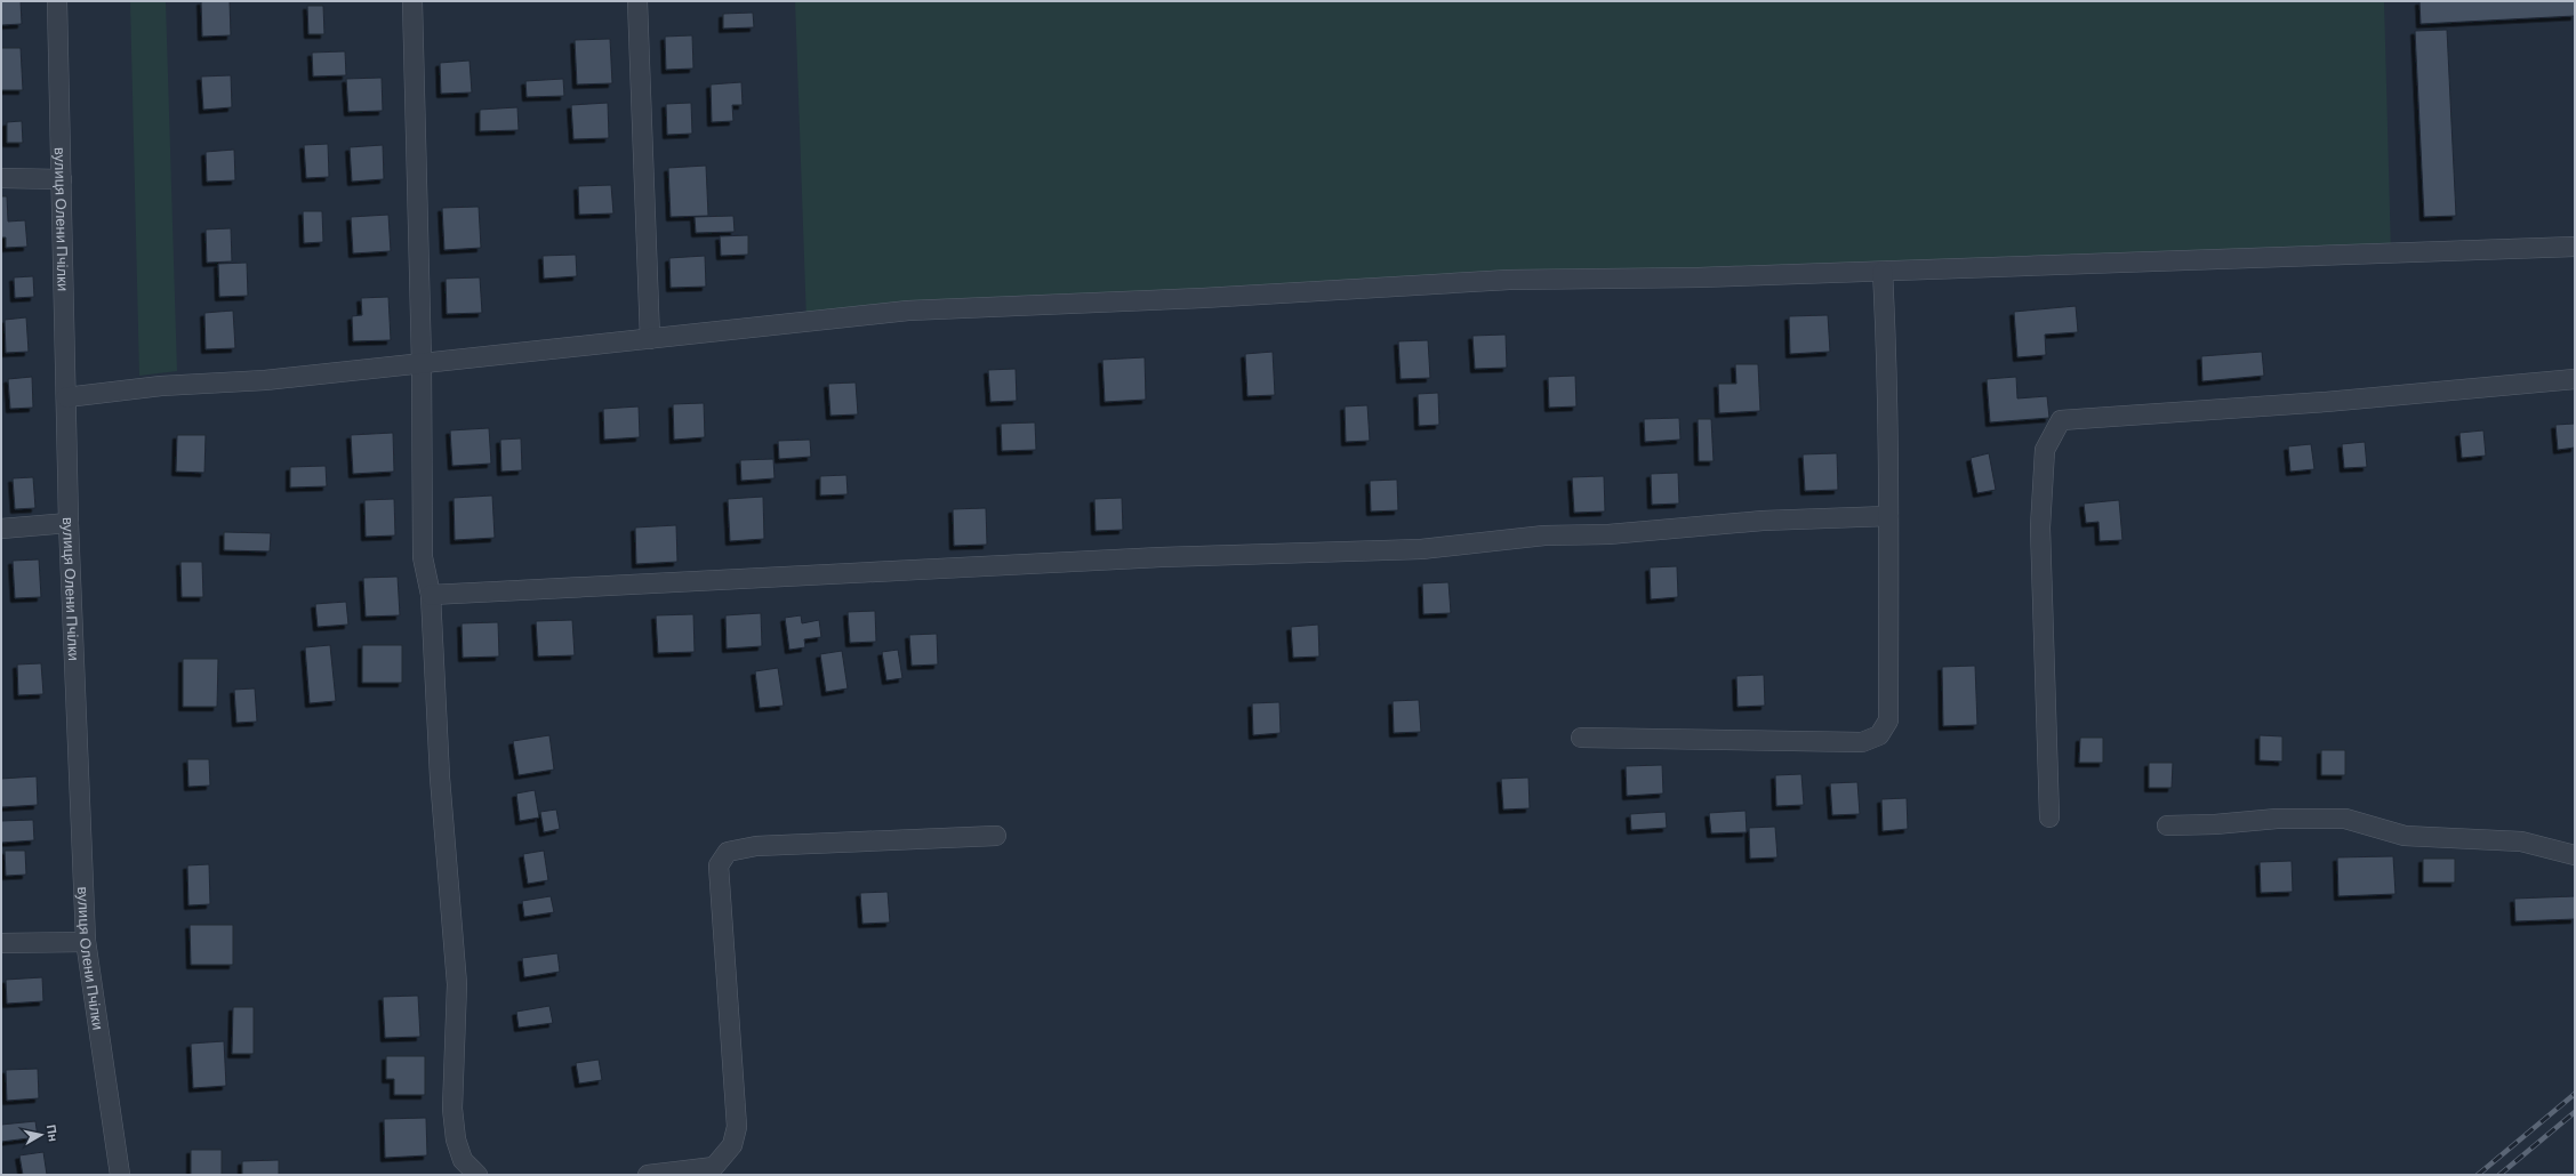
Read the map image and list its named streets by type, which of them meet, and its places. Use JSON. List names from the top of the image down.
{
  "streets": {
    "street": ["вулиця Олени Пчілки"]
  },
  "north": "right"
}
